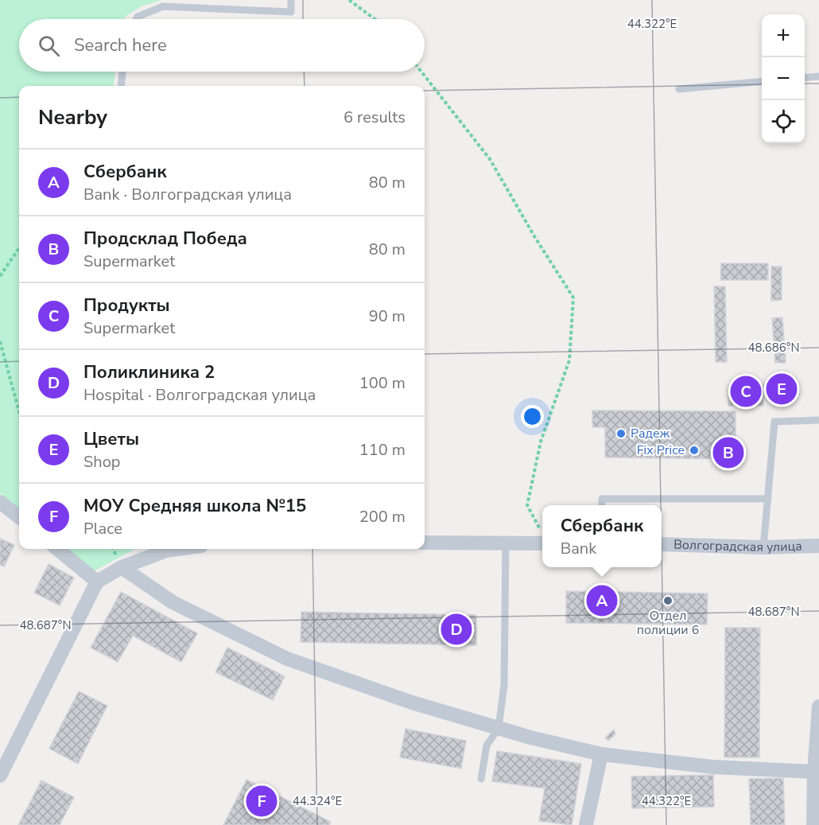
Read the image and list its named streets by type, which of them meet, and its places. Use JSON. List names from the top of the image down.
{
  "streets": {
    "street": ["Волгоградская улица"]
  },
  "places": ["Радеж", "Fix Price", "Отдел полиции 6"],
  "page": {
    "map_buttons": ["+", "−"],
    "search": "Search here",
    "heading": ["Nearby", "6 results"],
    "list": [
      {
        "mark": "A",
        "name": "Сбербанк",
        "note": "Bank · Волгоградская улица",
        "value": "80 m"
      },
      {
        "mark": "B",
        "name": "Продсклад Победа",
        "note": "Supermarket",
        "value": "80 m"
      },
      {
        "mark": "C",
        "name": "Продукты",
        "note": "Supermarket",
        "value": "90 m"
      },
      {
        "mark": "D",
        "name": "Поликлиника 2",
        "note": "Hospital · Волгоградская улица",
        "value": "100 m"
      },
      {
        "mark": "E",
        "name": "Цветы",
        "note": "Shop",
        "value": "110 m"
      },
      {
        "mark": "F",
        "name": "МОУ Средняя школа №15",
        "note": "Place",
        "value": "200 m"
      }
    ],
    "pins": [
      "E",
      "C",
      "B",
      "A",
      "D",
      "F"
    ],
    "popup": ["Сбербанк", "Bank"]
  },
  "coordinates": [
    "44.322°E",
    "48.686°N",
    "48.687°N",
    "44.324°E"
  ]
}
